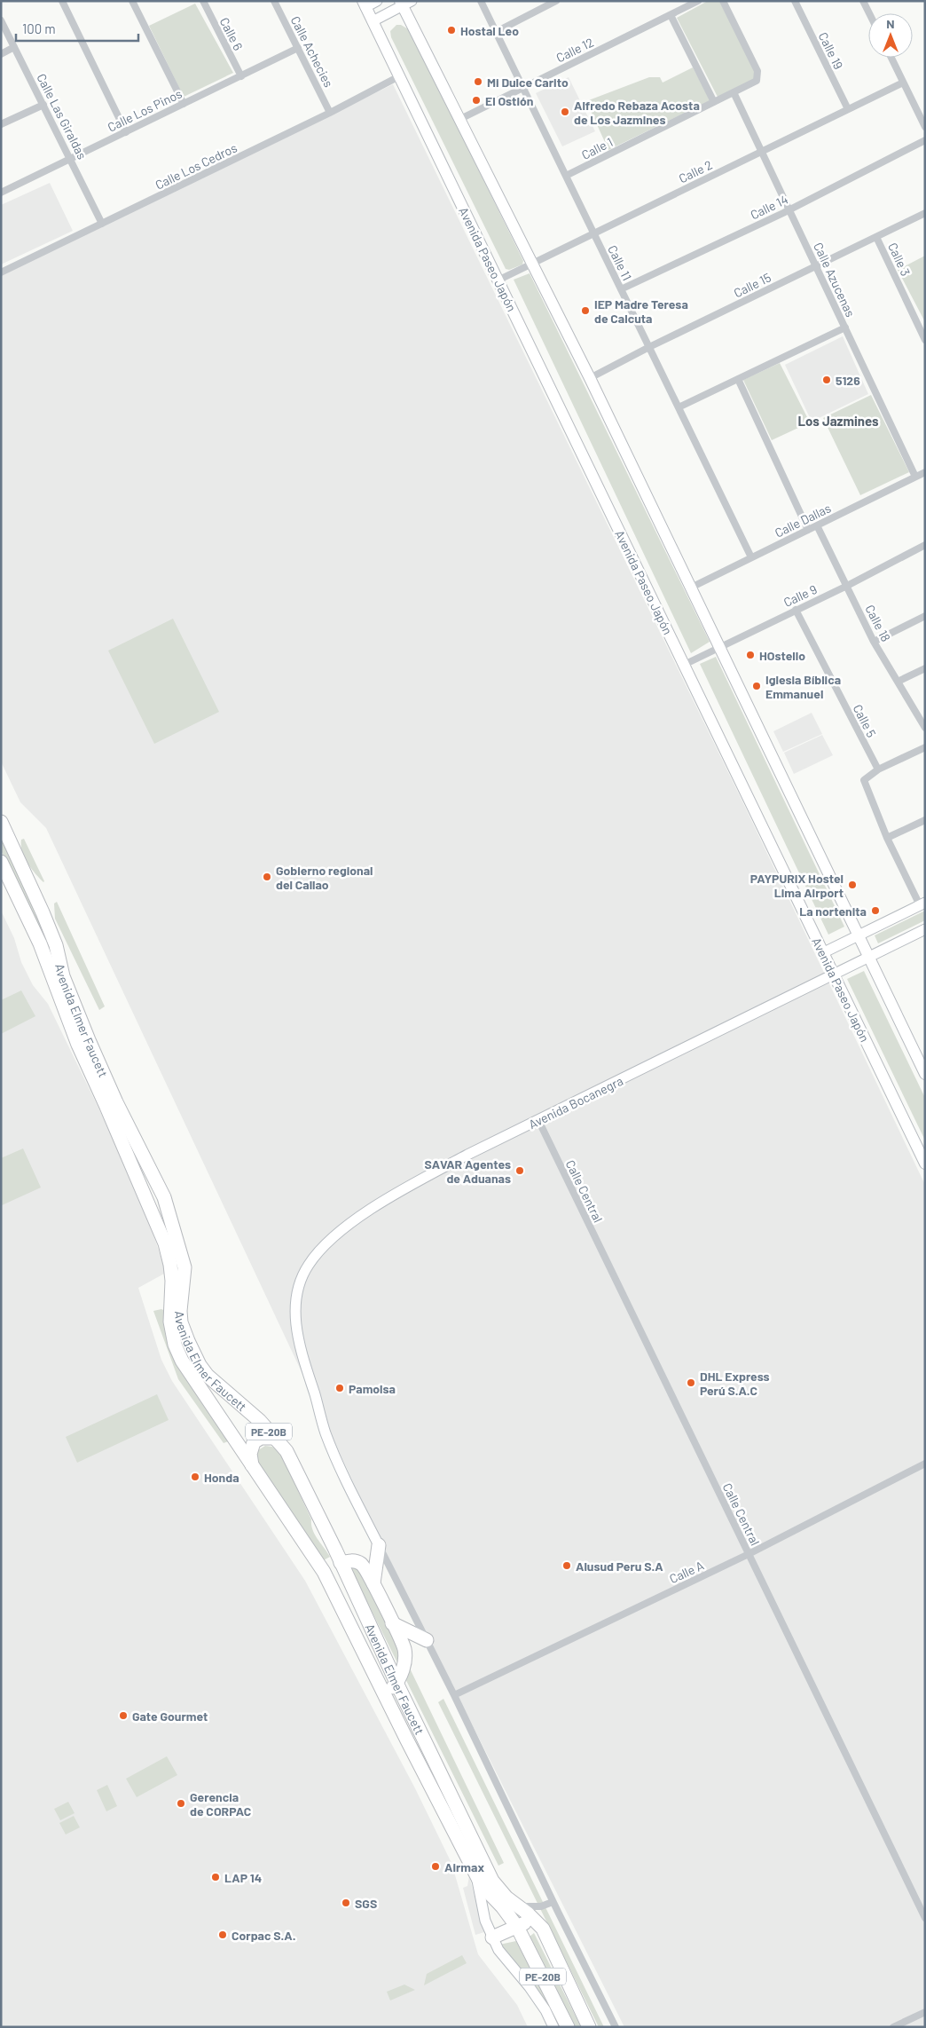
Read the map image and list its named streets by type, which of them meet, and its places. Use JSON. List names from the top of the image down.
{
  "streets": {
    "highway": ["Avenida Elmer Faucett", "PE-20B"],
    "main road": ["Avenida Paseo Japón"],
    "street": [
      "Calle 6",
      "Calle 12",
      "Calle 19",
      "Calle Achecies",
      "Calle Los Pinos",
      "Calle Las Giraldas",
      "Calle 1",
      "Calle Los Cedros",
      "Calle 2",
      "Calle 14",
      "Calle 3",
      "Calle 11",
      "Calle Azucenas",
      "Calle 15",
      "Calle Dallas",
      "Calle 9",
      "Calle 18",
      "Calle 5",
      "Avenida Bocanegra",
      "Calle Central",
      "Calle A"
    ]
  },
  "crossings": [
    ["Calle 6", "Calle Los Pinos"],
    ["Calle 12", "Calle 11"],
    ["Calle 19", "Calle 2"],
    ["Calle Achecies", "Calle Los Pinos"],
    ["Calle Achecies", "Calle Los Cedros"],
    ["Calle Los Pinos", "Calle Las Giraldas"],
    ["Calle Las Giraldas", "Calle Los Cedros"],
    ["Calle 1", "Calle 11"],
    ["Calle 1", "Calle Azucenas"],
    ["Calle Los Cedros", "Avenida Paseo Japón"],
    ["Calle 2", "Avenida Paseo Japón"],
    ["Calle 2", "Calle 11"],
    ["Calle 2", "Calle Azucenas"],
    ["Calle 14", "Calle 11"],
    ["Calle 14", "Calle Azucenas"],
    ["Avenida Paseo Japón", "Calle 9"],
    ["Avenida Paseo Japón", "Avenida Bocanegra"],
    ["Calle 3", "Calle 15"],
    ["Calle 11", "Calle 15"],
    ["Calle 11", "Calle Dallas"],
    ["Calle Azucenas", "Calle 15"],
    ["Calle Azucenas", "Calle Dallas"],
    ["Calle Dallas", "Calle 18"],
    ["Calle 9", "Calle 18"],
    ["Calle 9", "Calle 5"],
    ["Avenida Bocanegra", "Calle Central"],
    ["Calle Central", "Calle A"]
  ],
  "districts": ["Los Jazmines"],
  "places": [
    "Hostal Leo",
    "Mi Dulce Carito",
    "El Ostión",
    "Alfredo Rebaza Acosta de Los Jazmines",
    "IEP Madre Teresa de Calcuta",
    "5126",
    "HOstello",
    "Iglesia Bíblica Emmanuel",
    "Gobierno regional del Callao",
    "PAYPURIX Hostel Lima Airport",
    "La nortenita",
    "SAVAR Agentes de Aduanas",
    "DHL Express Perú S.A.C",
    "Pamolsa",
    "Honda",
    "Alusud Peru S.A",
    "Gate Gourmet",
    "Gerencia de CORPAC",
    "Airmax",
    "LAP 14",
    "SGS",
    "Corpac S.A."
  ],
  "scale_bar": "100 m",
  "north": "top"
}
